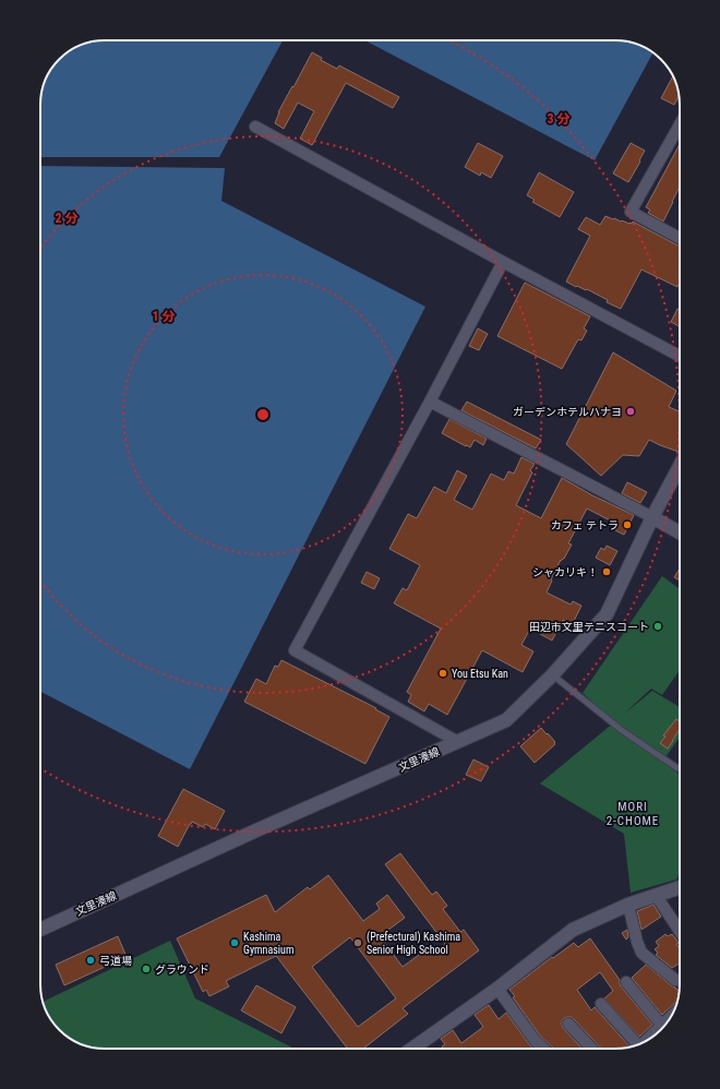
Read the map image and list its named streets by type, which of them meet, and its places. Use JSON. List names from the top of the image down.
{
  "streets": {
    "main road": ["文里湊線"]
  },
  "districts": ["MORI 2-CHOME"],
  "places": [
    "ガーデンホテルハナヨ",
    "カフェ テトラ",
    "シャカリキ！",
    "田辺市文里テニスコート",
    "You Etsu Kan",
    "Kashima Gymnasium",
    "(Prefectural) Kashima Senior High School",
    "弓道場",
    "グラウンド"
  ],
  "rings": ["3 分", "2 分", "1 分"]
}
